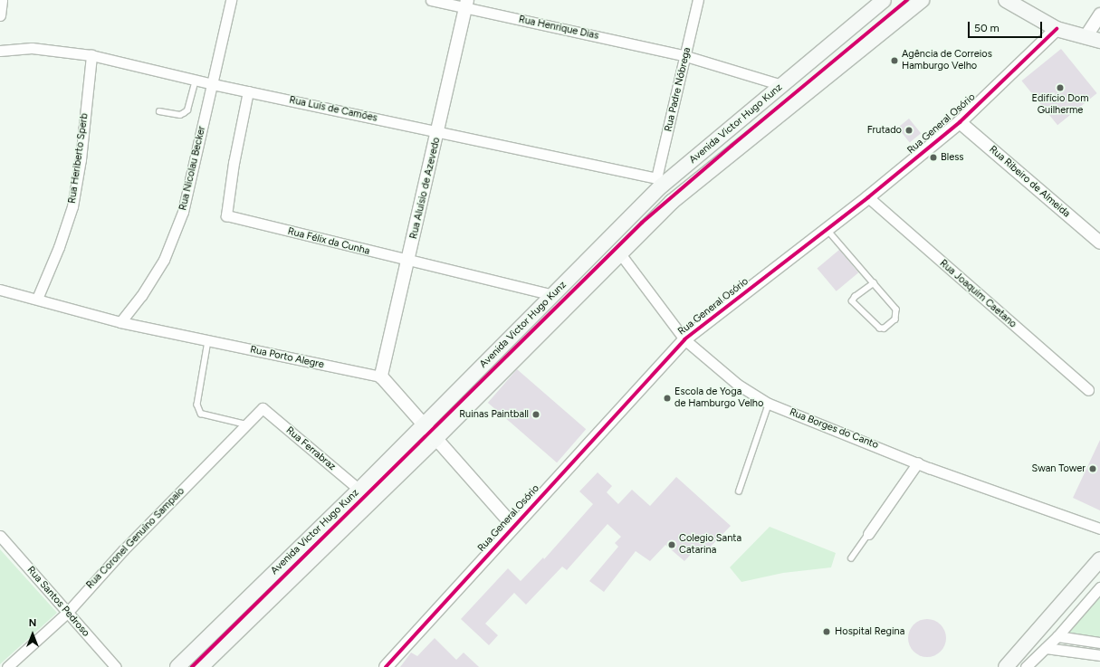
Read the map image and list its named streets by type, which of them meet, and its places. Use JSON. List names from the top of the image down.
{
  "streets": {
    "main road": ["Avenida Victor Hugo Kunz"],
    "street": [
      "Rua Henrique Dias",
      "Rua Padre Nóbrega",
      "Rua Luís de Camões",
      "Rua General Osório",
      "Rua Heriberto Sperb",
      "Rua Nicolau Becker",
      "Rua Ribeiro de Almeida",
      "Rua Aluísio de Azevedo",
      "Rua Félix da Cunha",
      "Rua Joaquim Caetano",
      "Rua Porto Alegre",
      "Rua Borges do Canto",
      "Rua Ferrabraz",
      "Rua Coronel Genuíno Sampaio",
      "Rua Santos Pedroso"
    ]
  },
  "crossings": [
    ["Rua Henrique Dias", "Rua Padre Nóbrega"],
    ["Rua Henrique Dias", "Avenida Victor Hugo Kunz"],
    ["Rua Henrique Dias", "Rua Aluísio de Azevedo"],
    ["Rua Padre Nóbrega", "Rua Luís de Camões"],
    ["Rua Padre Nóbrega", "Avenida Victor Hugo Kunz"],
    ["Rua Luís de Camões", "Avenida Victor Hugo Kunz"],
    ["Rua Luís de Camões", "Rua Heriberto Sperb"],
    ["Rua Luís de Camões", "Rua Nicolau Becker"],
    ["Rua Luís de Camões", "Rua Aluísio de Azevedo"],
    ["Rua Luís de Camões", "Rua Félix da Cunha"],
    ["Avenida Victor Hugo Kunz", "Rua Félix da Cunha"],
    ["Avenida Victor Hugo Kunz", "Rua Borges do Canto"],
    ["Avenida Victor Hugo Kunz", "Rua Ferrabraz"],
    ["Rua General Osório", "Rua Ribeiro de Almeida"],
    ["Rua General Osório", "Rua Joaquim Caetano"],
    ["Rua General Osório", "Rua Borges do Canto"],
    ["Rua Heriberto Sperb", "Rua Porto Alegre"],
    ["Rua Nicolau Becker", "Rua Porto Alegre"],
    ["Rua Aluísio de Azevedo", "Rua Félix da Cunha"],
    ["Rua Aluísio de Azevedo", "Rua Porto Alegre"],
    ["Rua Ferrabraz", "Rua Coronel Genuíno Sampaio"],
    ["Rua Coronel Genuíno Sampaio", "Rua Santos Pedroso"]
  ],
  "places": [
    "Agência de Correios Hamburgo Velho",
    "Edifício Dom Guilherme",
    "Frutado",
    "Bless",
    "Escola de Yoga de Hamburgo Velho",
    "Ruinas Paintball",
    "Swan Tower",
    "Colegio Santa Catarina",
    "Hospital Regina"
  ],
  "scale_bar": "50 m",
  "north": "top"
}
